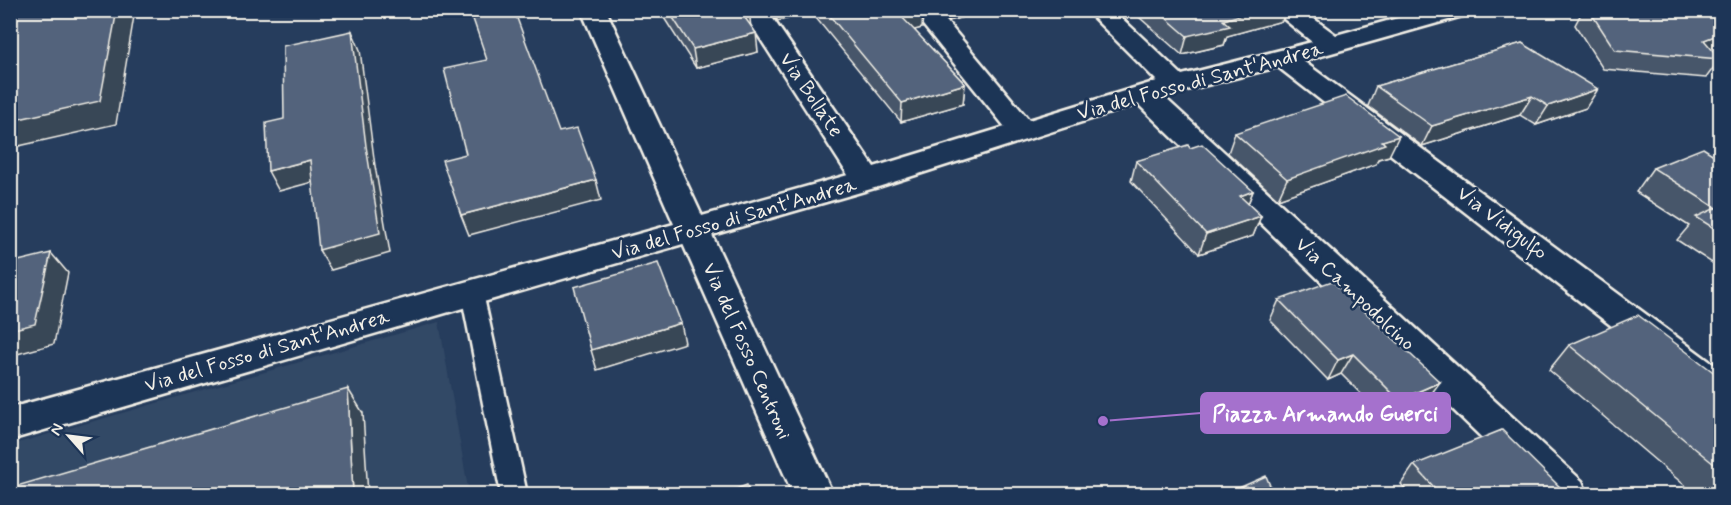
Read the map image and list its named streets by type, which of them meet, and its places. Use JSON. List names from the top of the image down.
{
  "streets": {
    "street": [
      "Via del Fosso di Sant'Andrea",
      "Via Bollate",
      "Via Vidigulfo",
      "Via Campodolcino",
      "Via del Fosso Centroni"
    ]
  },
  "crossings": [
    ["Via del Fosso di Sant'Andrea", "Via Bollate"],
    ["Via del Fosso di Sant'Andrea", "Via Vidigulfo"],
    ["Via del Fosso di Sant'Andrea", "Via Campodolcino"],
    ["Via del Fosso di Sant'Andrea", "Via del Fosso Centroni"]
  ],
  "places": ["Piazza Armando Guerci"],
  "north": "top left"
}
